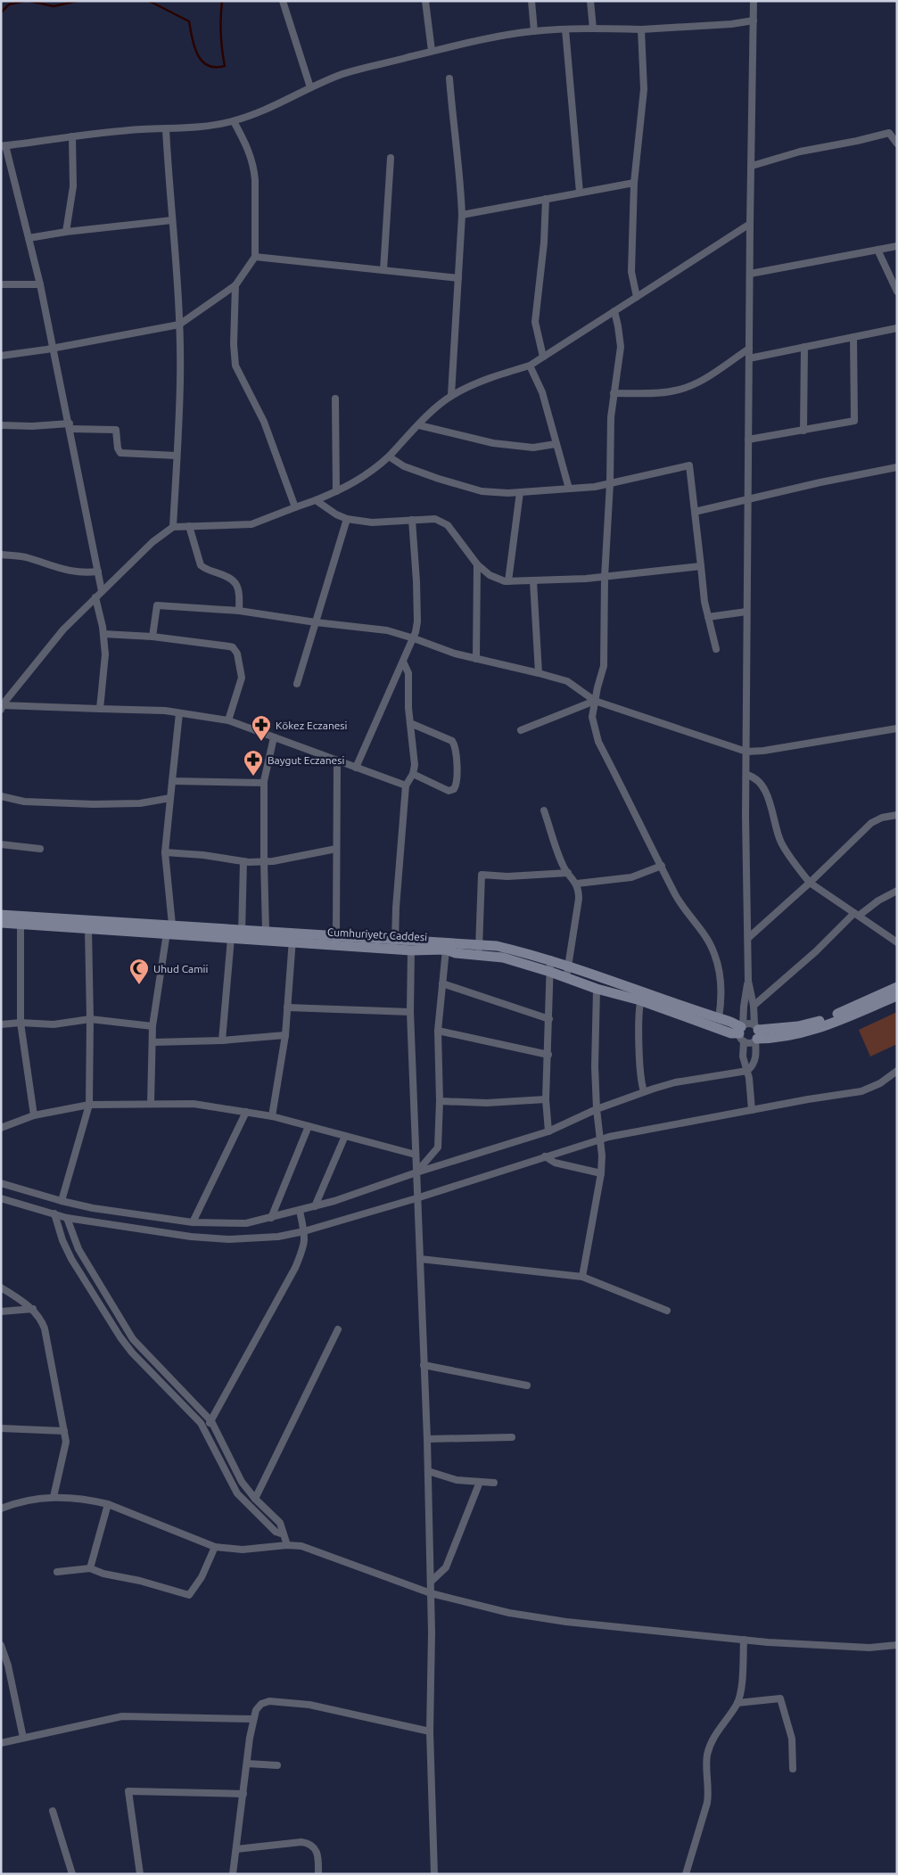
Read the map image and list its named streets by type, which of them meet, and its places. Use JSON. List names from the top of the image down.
{
  "streets": {
    "main road": ["Cumhuriyetr Caddesi"]
  },
  "places": {
    "pharmacy": ["Kökez Eczanesi", "Baygut Eczanesi"],
    "mosque": ["Uhud Camii"]
  }
}
